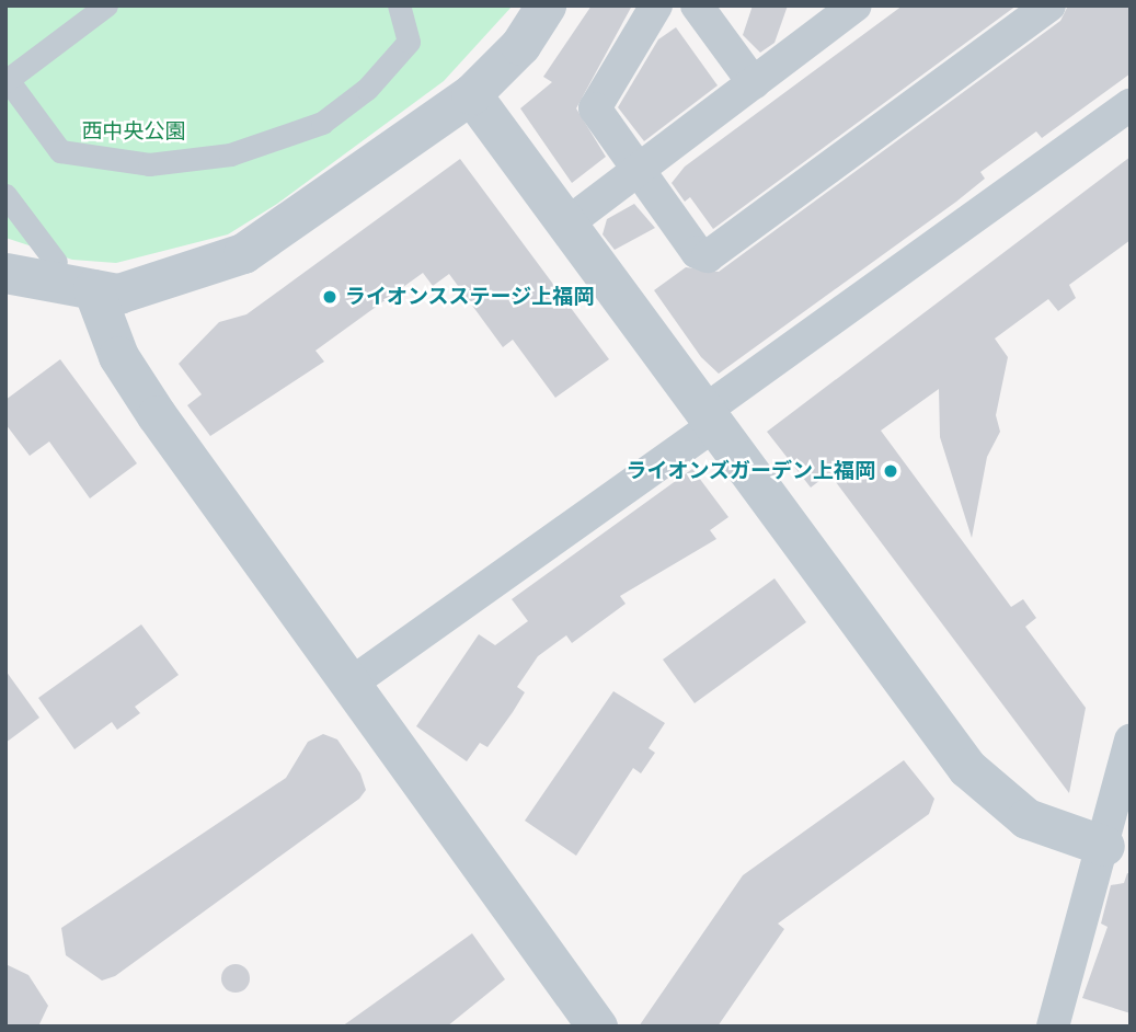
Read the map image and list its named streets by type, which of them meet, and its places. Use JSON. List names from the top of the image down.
{
  "parks": ["西中央公園"],
  "places": ["ライオンスステージ上福岡", "ライオンズガーデン上福岡"]
}
